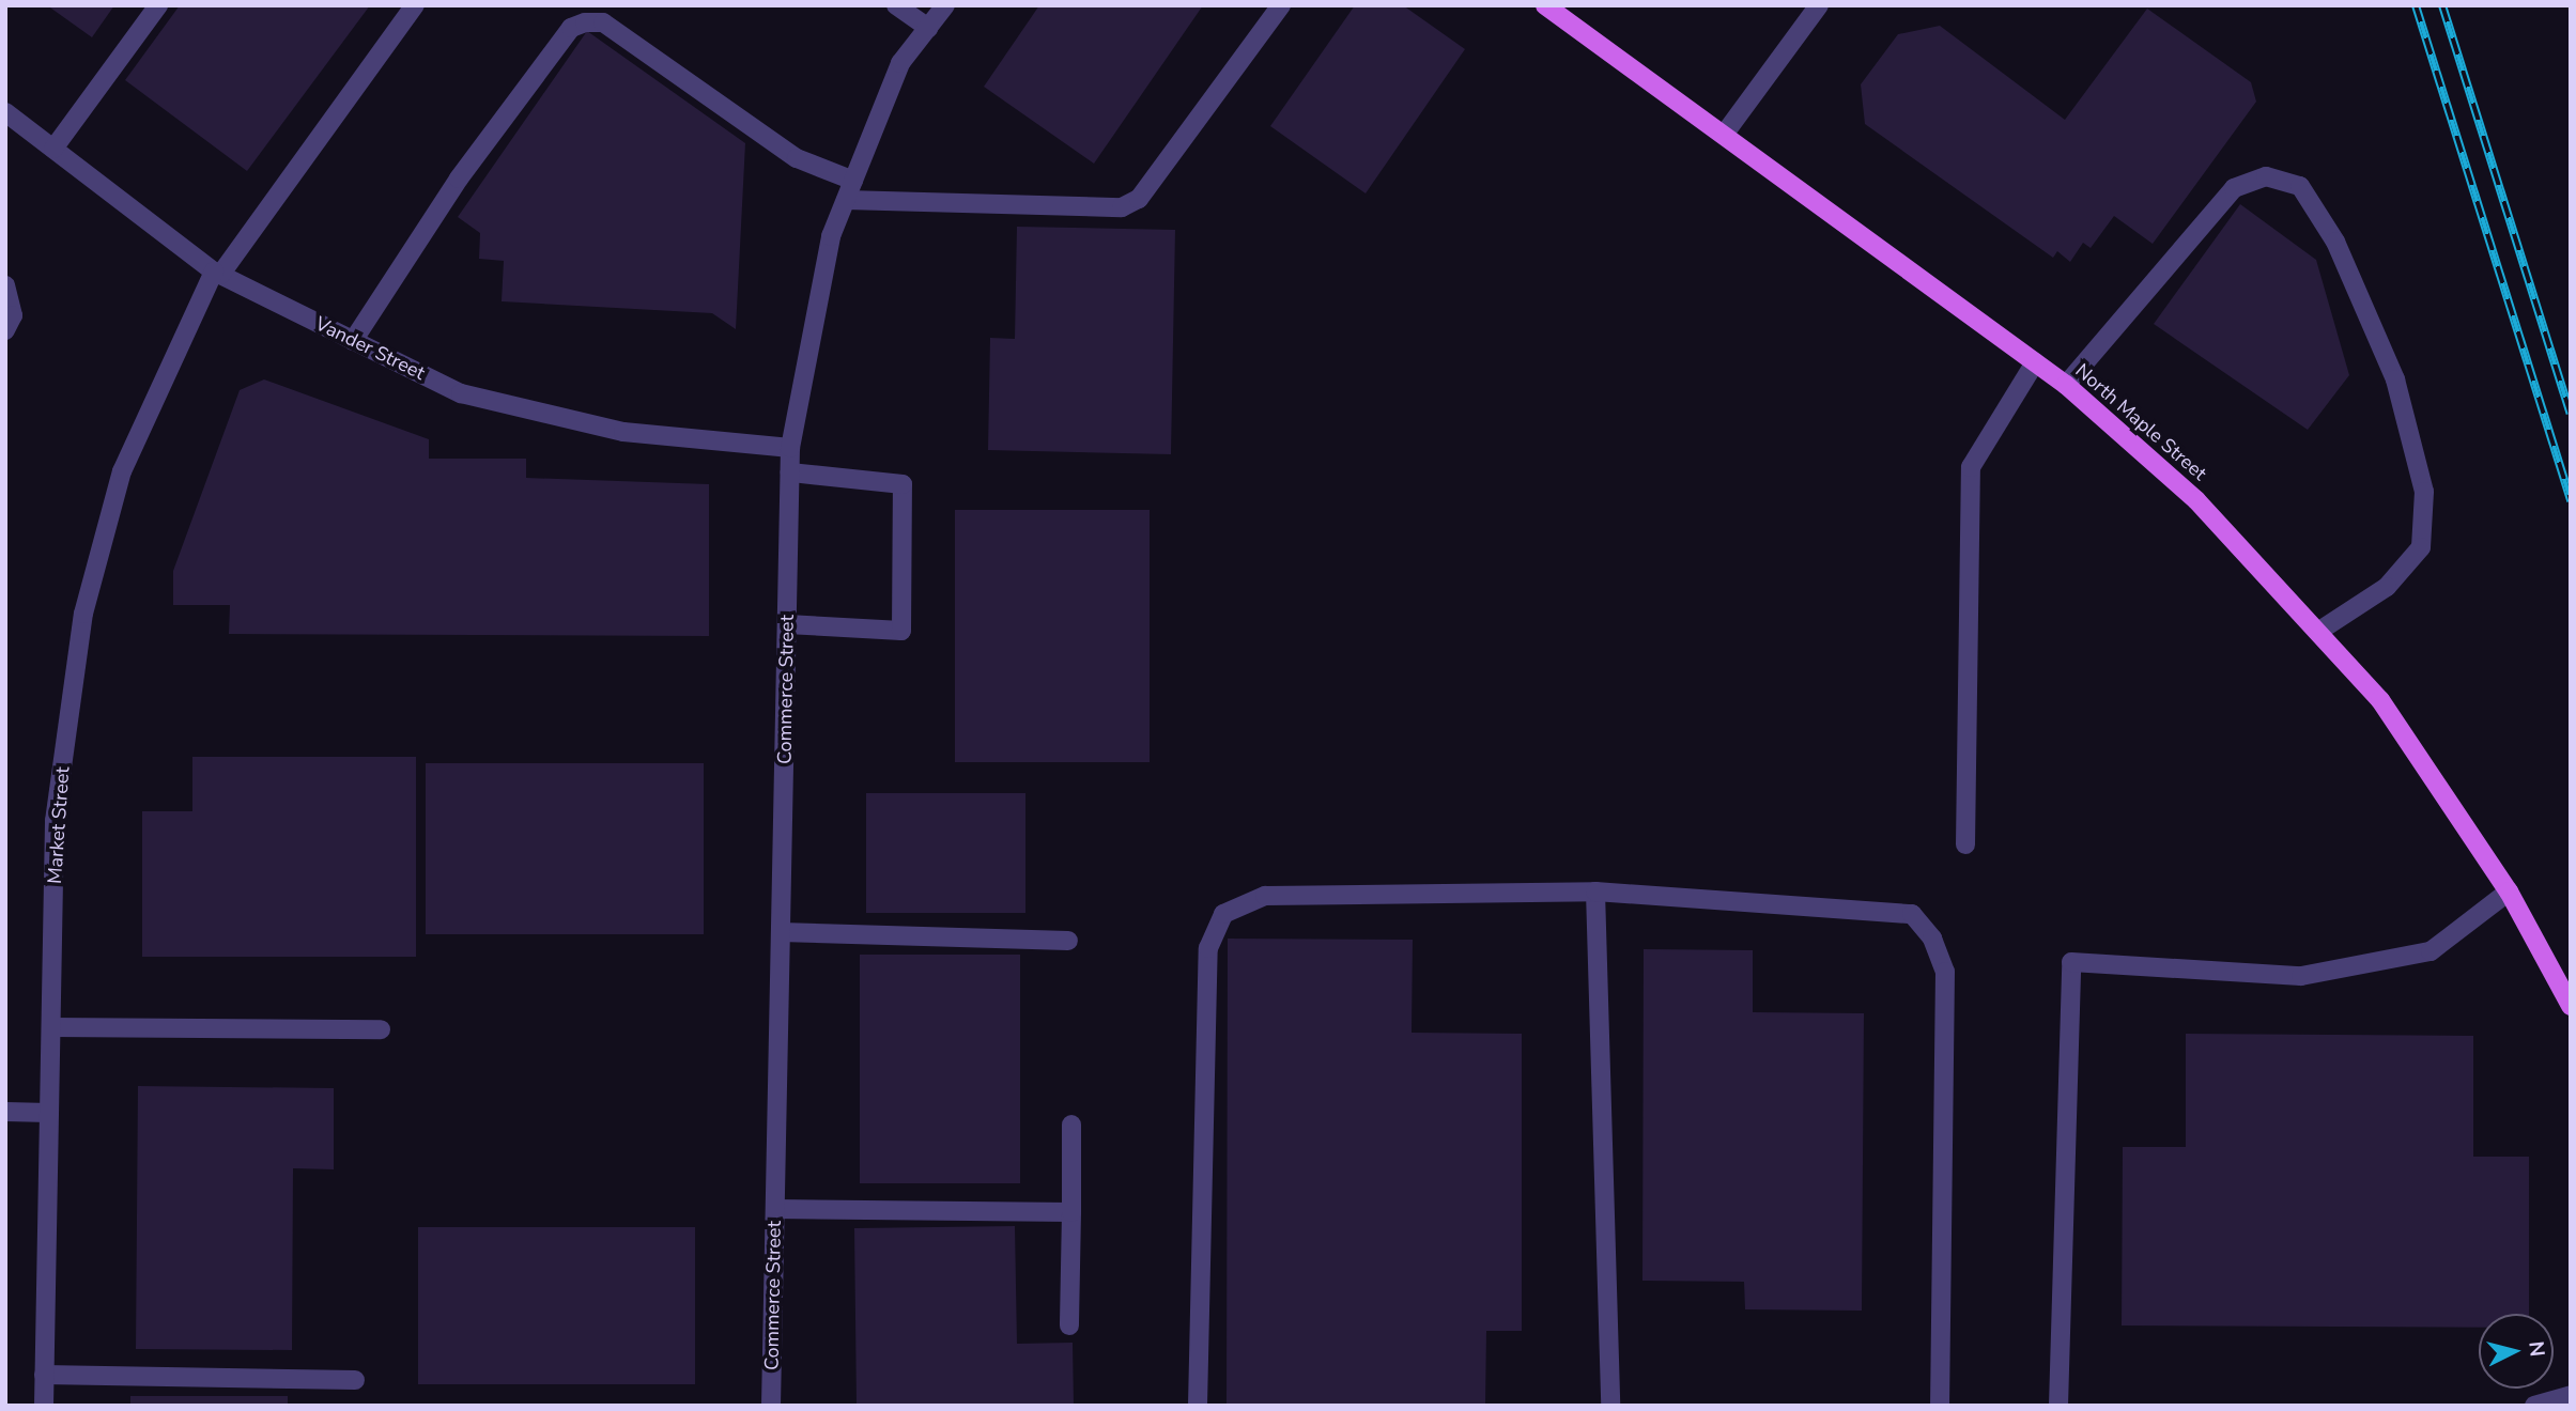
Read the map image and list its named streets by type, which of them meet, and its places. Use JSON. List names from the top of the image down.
{
  "streets": {
    "main road": ["North Maple Street"],
    "street": ["Vander Street", "Commerce Street", "Market Street"]
  },
  "crossings": [
    ["Vander Street", "Commerce Street"],
    ["Vander Street", "Market Street"]
  ],
  "north": "right"
}
